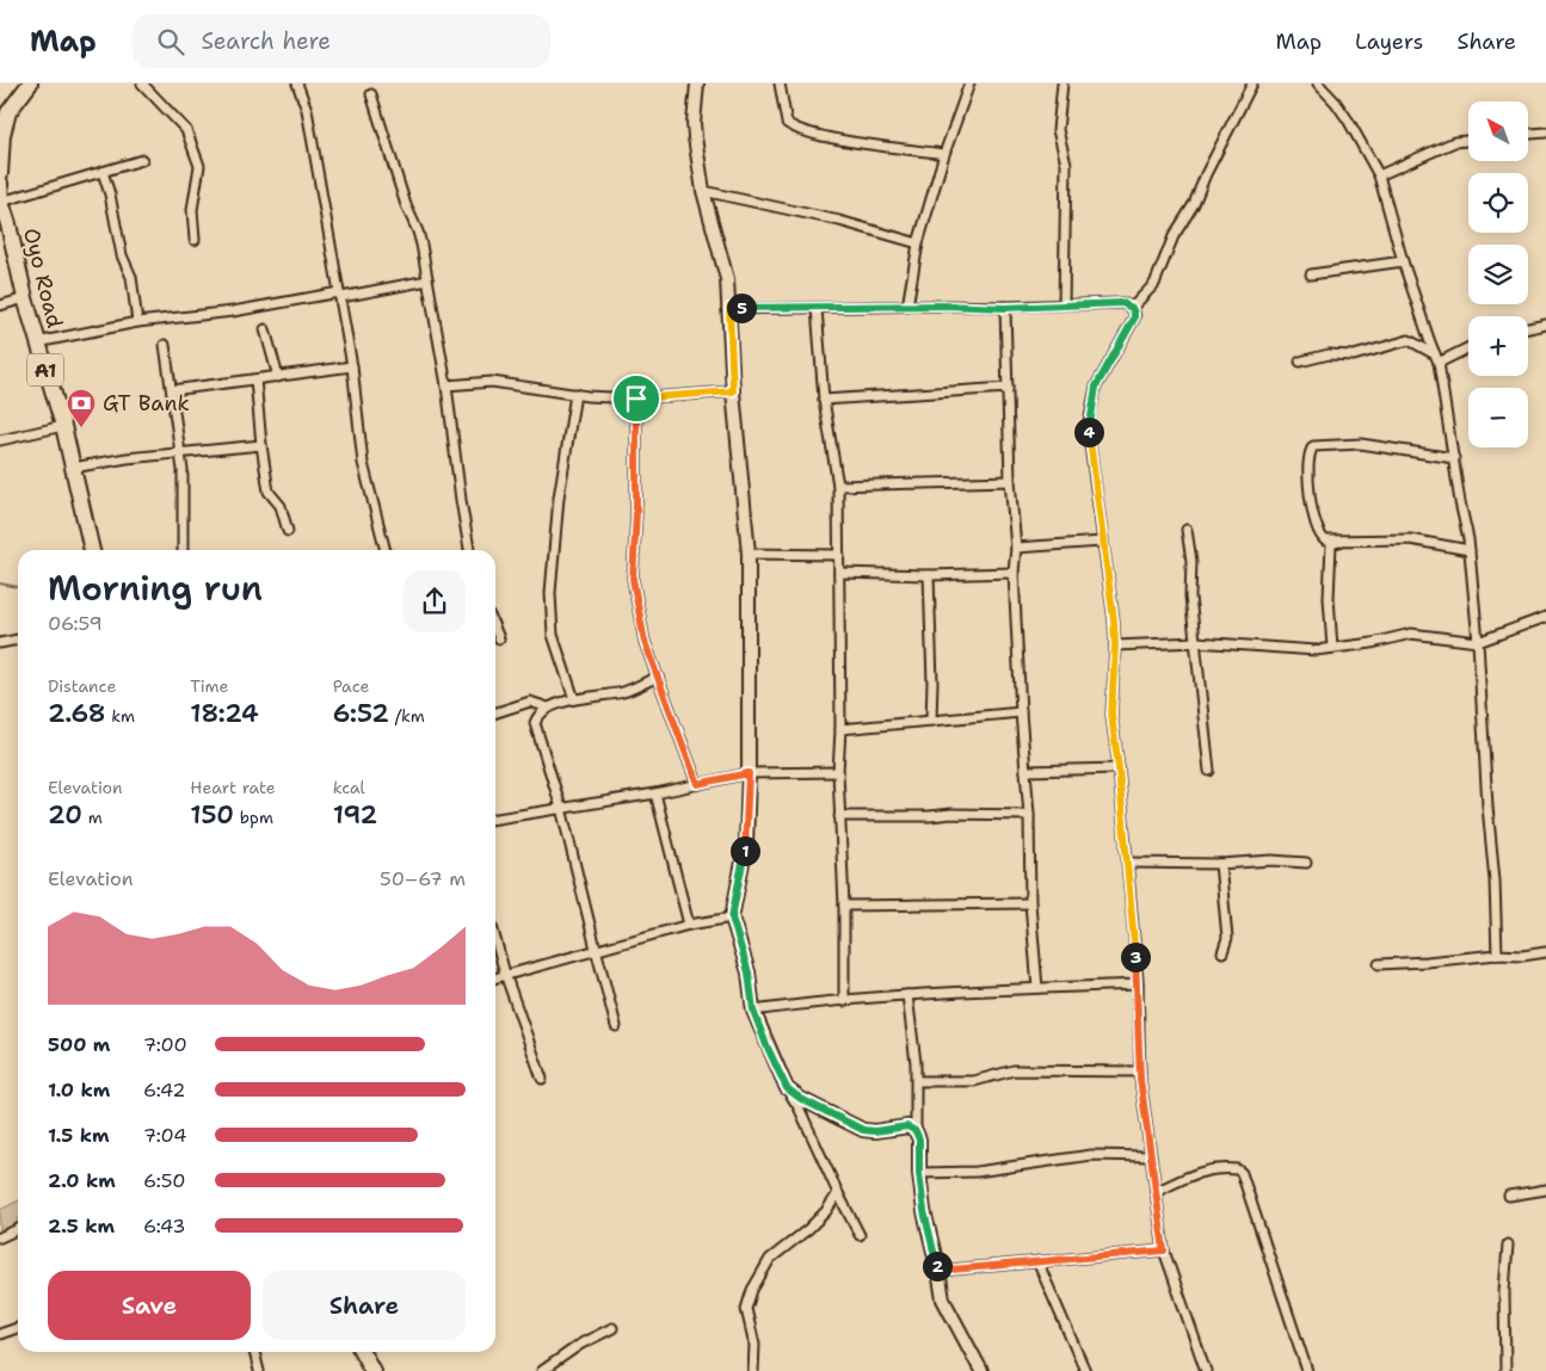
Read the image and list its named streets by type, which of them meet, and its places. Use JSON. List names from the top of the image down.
{
  "streets": {
    "highway": ["Oyo Road", "A1"]
  },
  "places": {
    "bank": ["GT Bank"]
  },
  "north": "top left",
  "page": {
    "header": "Map",
    "search": "Search here",
    "nav": ["Map", "Layers", "Share"],
    "map_buttons": ["+", "−"],
    "pins": [
      "5",
      "4",
      "1",
      "3",
      "2"
    ],
    "heading": ["Morning run", "06:59"],
    "stats": [
      ["Distance", "2.68 km"],
      ["Time", "18:24"],
      ["Pace", "6:52 /km"],
      ["Elevation", "20 m"],
      ["Heart rate", "150 bpm"],
      ["kcal", "192"]
    ],
    "chart": ["Elevation", "50–67 m"],
    "list": [
      {
        "name": "500 m",
        "note": "7:00"
      },
      {
        "name": "1.0 km",
        "note": "6:42"
      },
      {
        "name": "1.5 km",
        "note": "7:04"
      },
      {
        "name": "2.0 km",
        "note": "6:50"
      },
      {
        "name": "2.5 km",
        "note": "6:43"
      }
    ],
    "buttons": ["Save", "Share"]
  }
}
